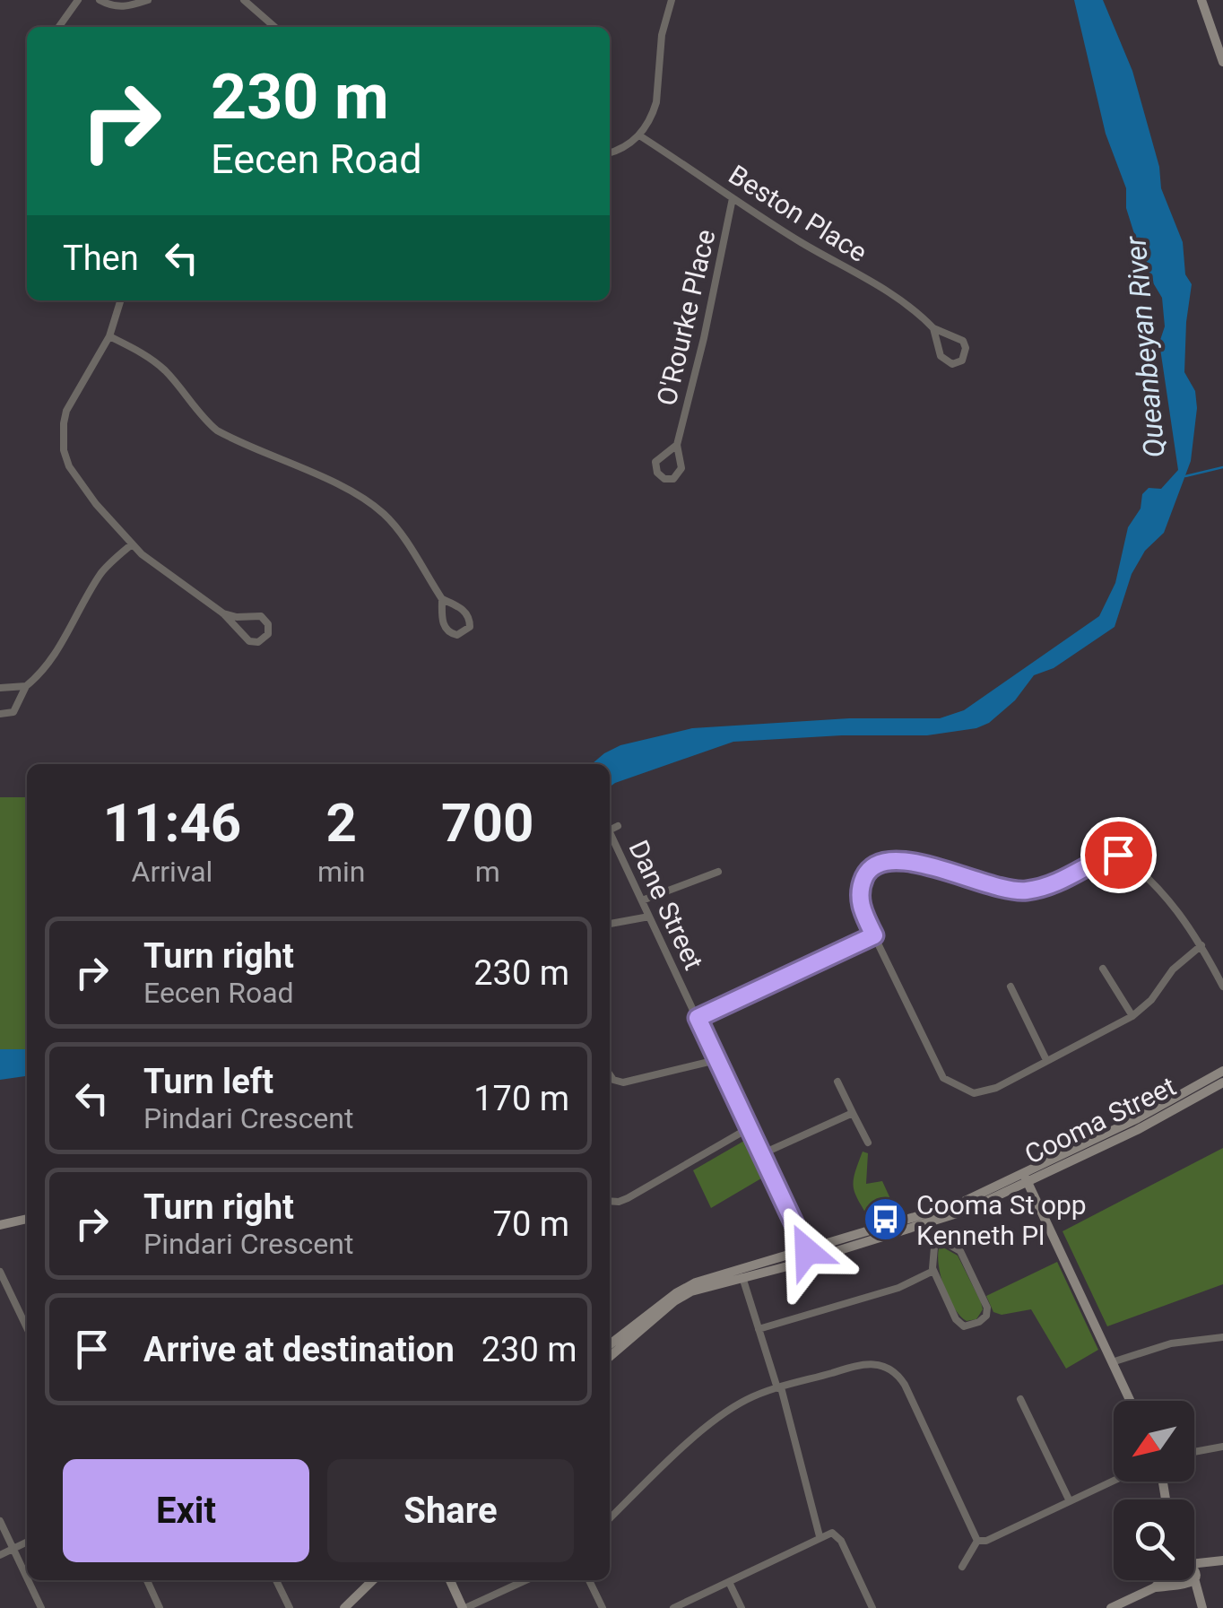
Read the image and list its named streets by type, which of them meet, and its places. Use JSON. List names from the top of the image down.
{
  "streets": {
    "main road": ["Cooma Street"],
    "street": ["Beston Place", "O'Rourke Place", "Dane Street"]
  },
  "crossings": [
    ["Beston Place", "O'Rourke Place"],
    ["Dane Street", "Cooma Street"]
  ],
  "water": ["Queanbeyan River"],
  "places": {
    "bus stop": ["Cooma St opp Kenneth Pl"]
  },
  "north": "bottom left",
  "page": {
    "turn": ["230 m", "Eecen Road"],
    "then": "Then",
    "eta": [
      "11:46",
      "Arrival",
      "2",
      "min",
      "700",
      "m"
    ],
    "list": [
      {
        "name": "Turn right",
        "note": "Eecen Road",
        "value": "230 m"
      },
      {
        "name": "Turn left",
        "note": "Pindari Crescent",
        "value": "170 m"
      },
      {
        "name": "Turn right",
        "note": "Pindari Crescent",
        "value": "70 m"
      },
      {
        "name": "Arrive at destination",
        "value": "230 m"
      }
    ],
    "buttons": ["Exit", "Share"]
  }
}
